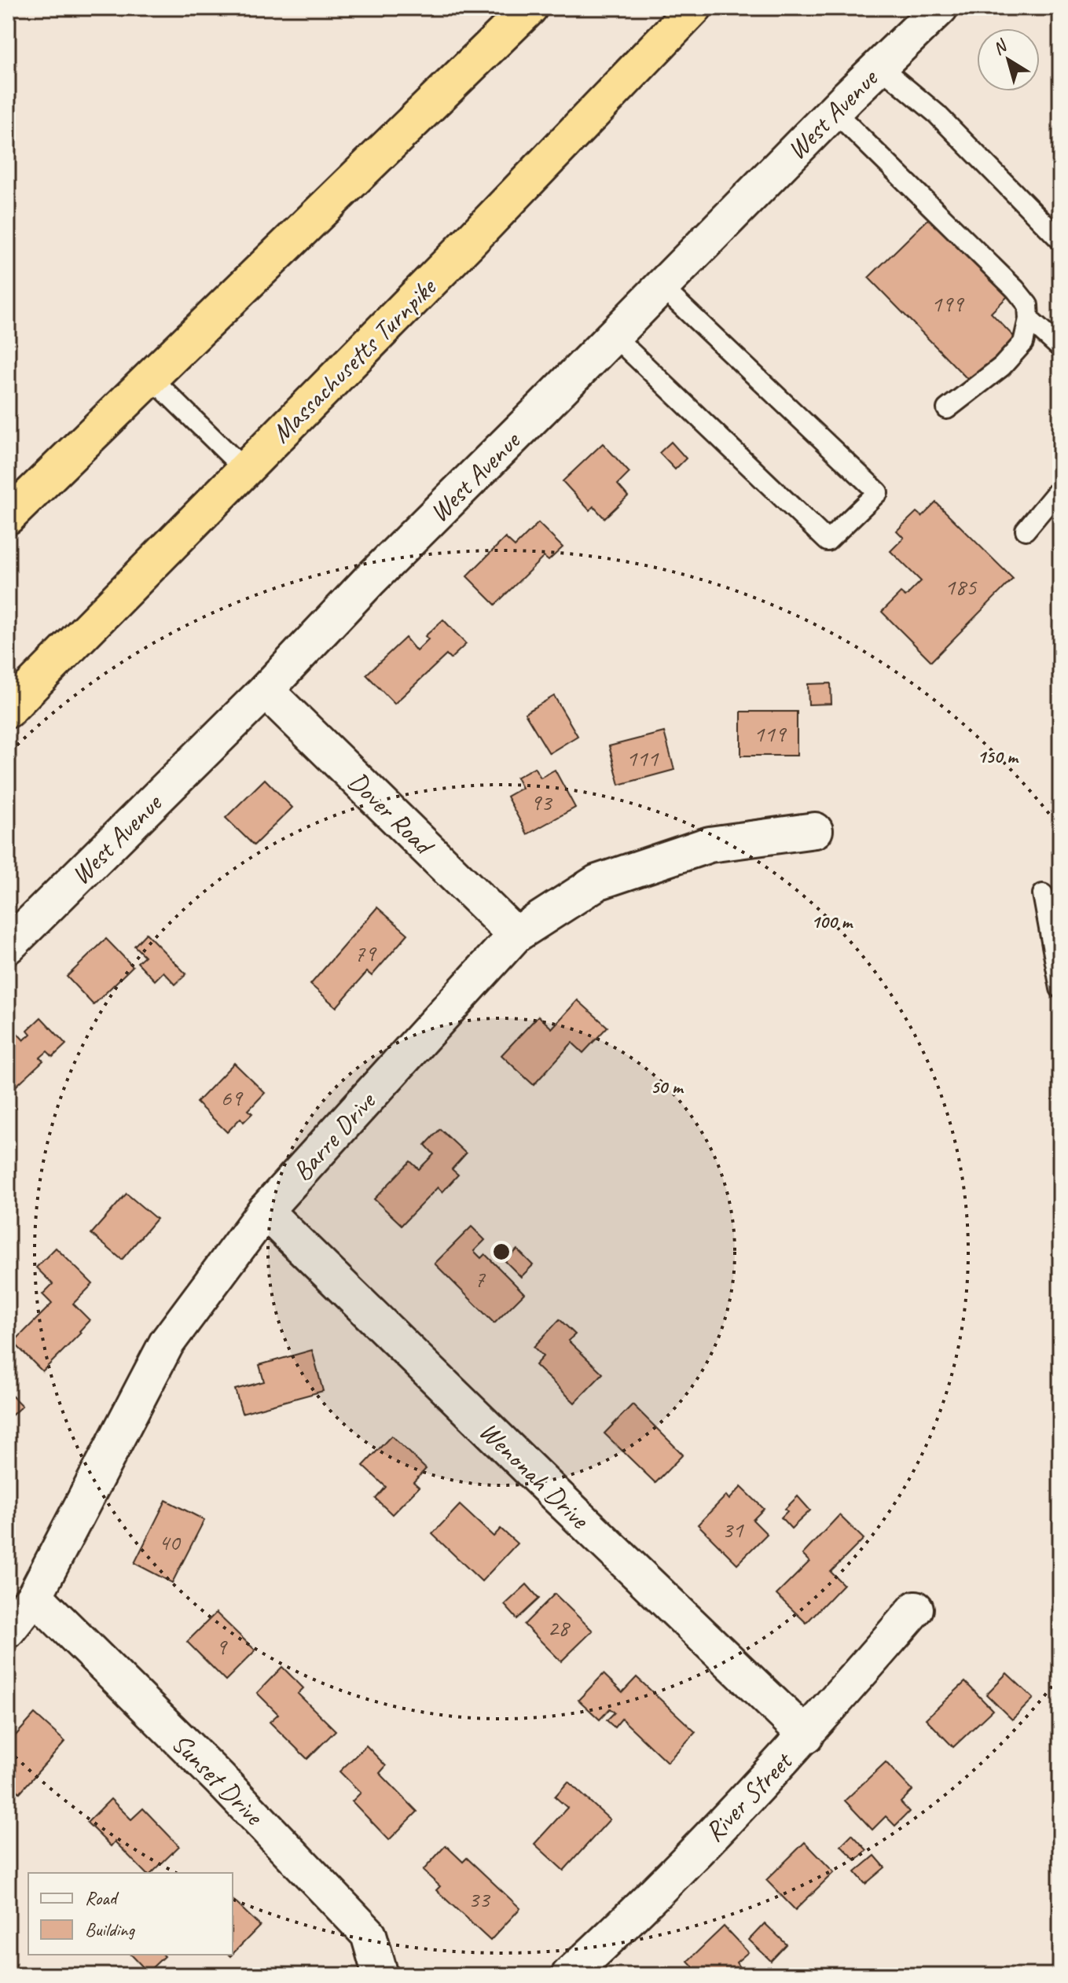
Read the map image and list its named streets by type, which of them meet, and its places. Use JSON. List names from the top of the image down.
{
  "streets": {
    "highway": ["Massachusetts Turnpike"],
    "street": [
      "West Avenue",
      "Dover Road",
      "Barre Drive",
      "Wenonah Drive",
      "Sunset Drive",
      "River Street"
    ]
  },
  "crossings": [
    ["West Avenue", "Dover Road"],
    ["Dover Road", "Barre Drive"],
    ["Barre Drive", "Wenonah Drive"],
    ["Barre Drive", "Sunset Drive"],
    ["Wenonah Drive", "River Street"]
  ],
  "house_numbers": [
    "199",
    "185",
    "119",
    "111",
    "93",
    "79",
    "69",
    "7",
    "31",
    "40",
    "28",
    "9",
    "33"
  ],
  "legend": ["Road", "Building"],
  "north": "top left",
  "rings": ["150 m", "100 m", "50 m"]
}
